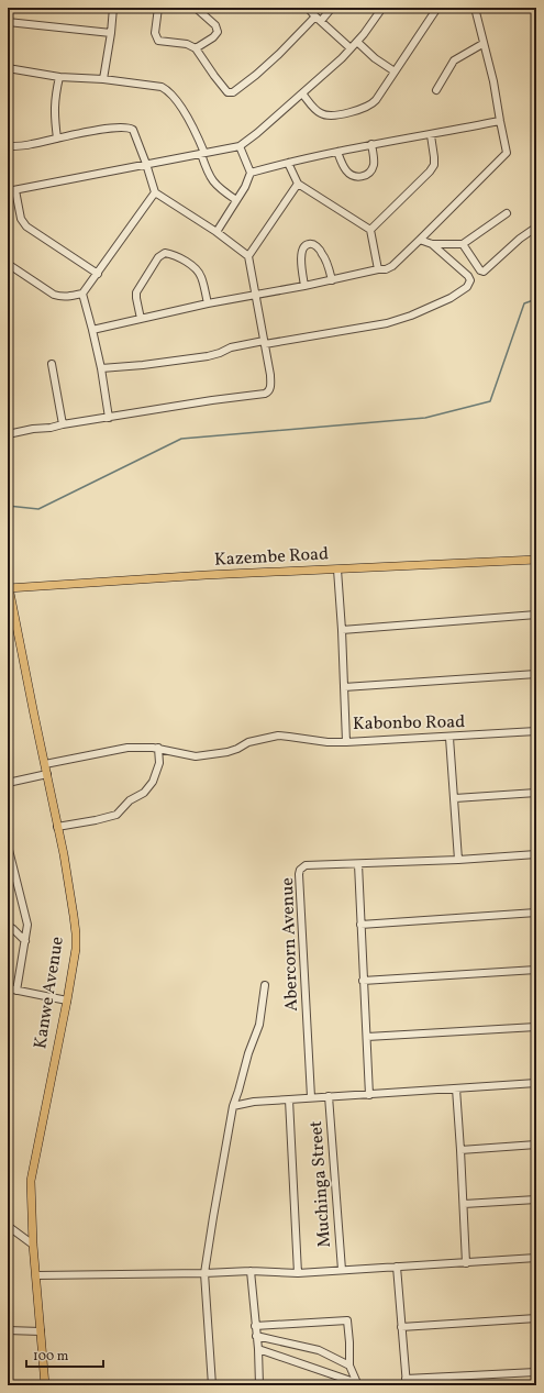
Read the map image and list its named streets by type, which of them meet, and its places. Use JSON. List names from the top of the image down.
{
  "streets": {
    "main road": ["Kazembe Road", "Kanwe Avenue"],
    "street": ["Kabonbo Road", "Abercorn Avenue", "Muchinga Street"]
  },
  "crossings": [
    ["Kazembe Road", "Kabonbo Road"],
    ["Kazembe Road", "Kanwe Avenue"]
  ],
  "scale_bar": "100 m"
}
